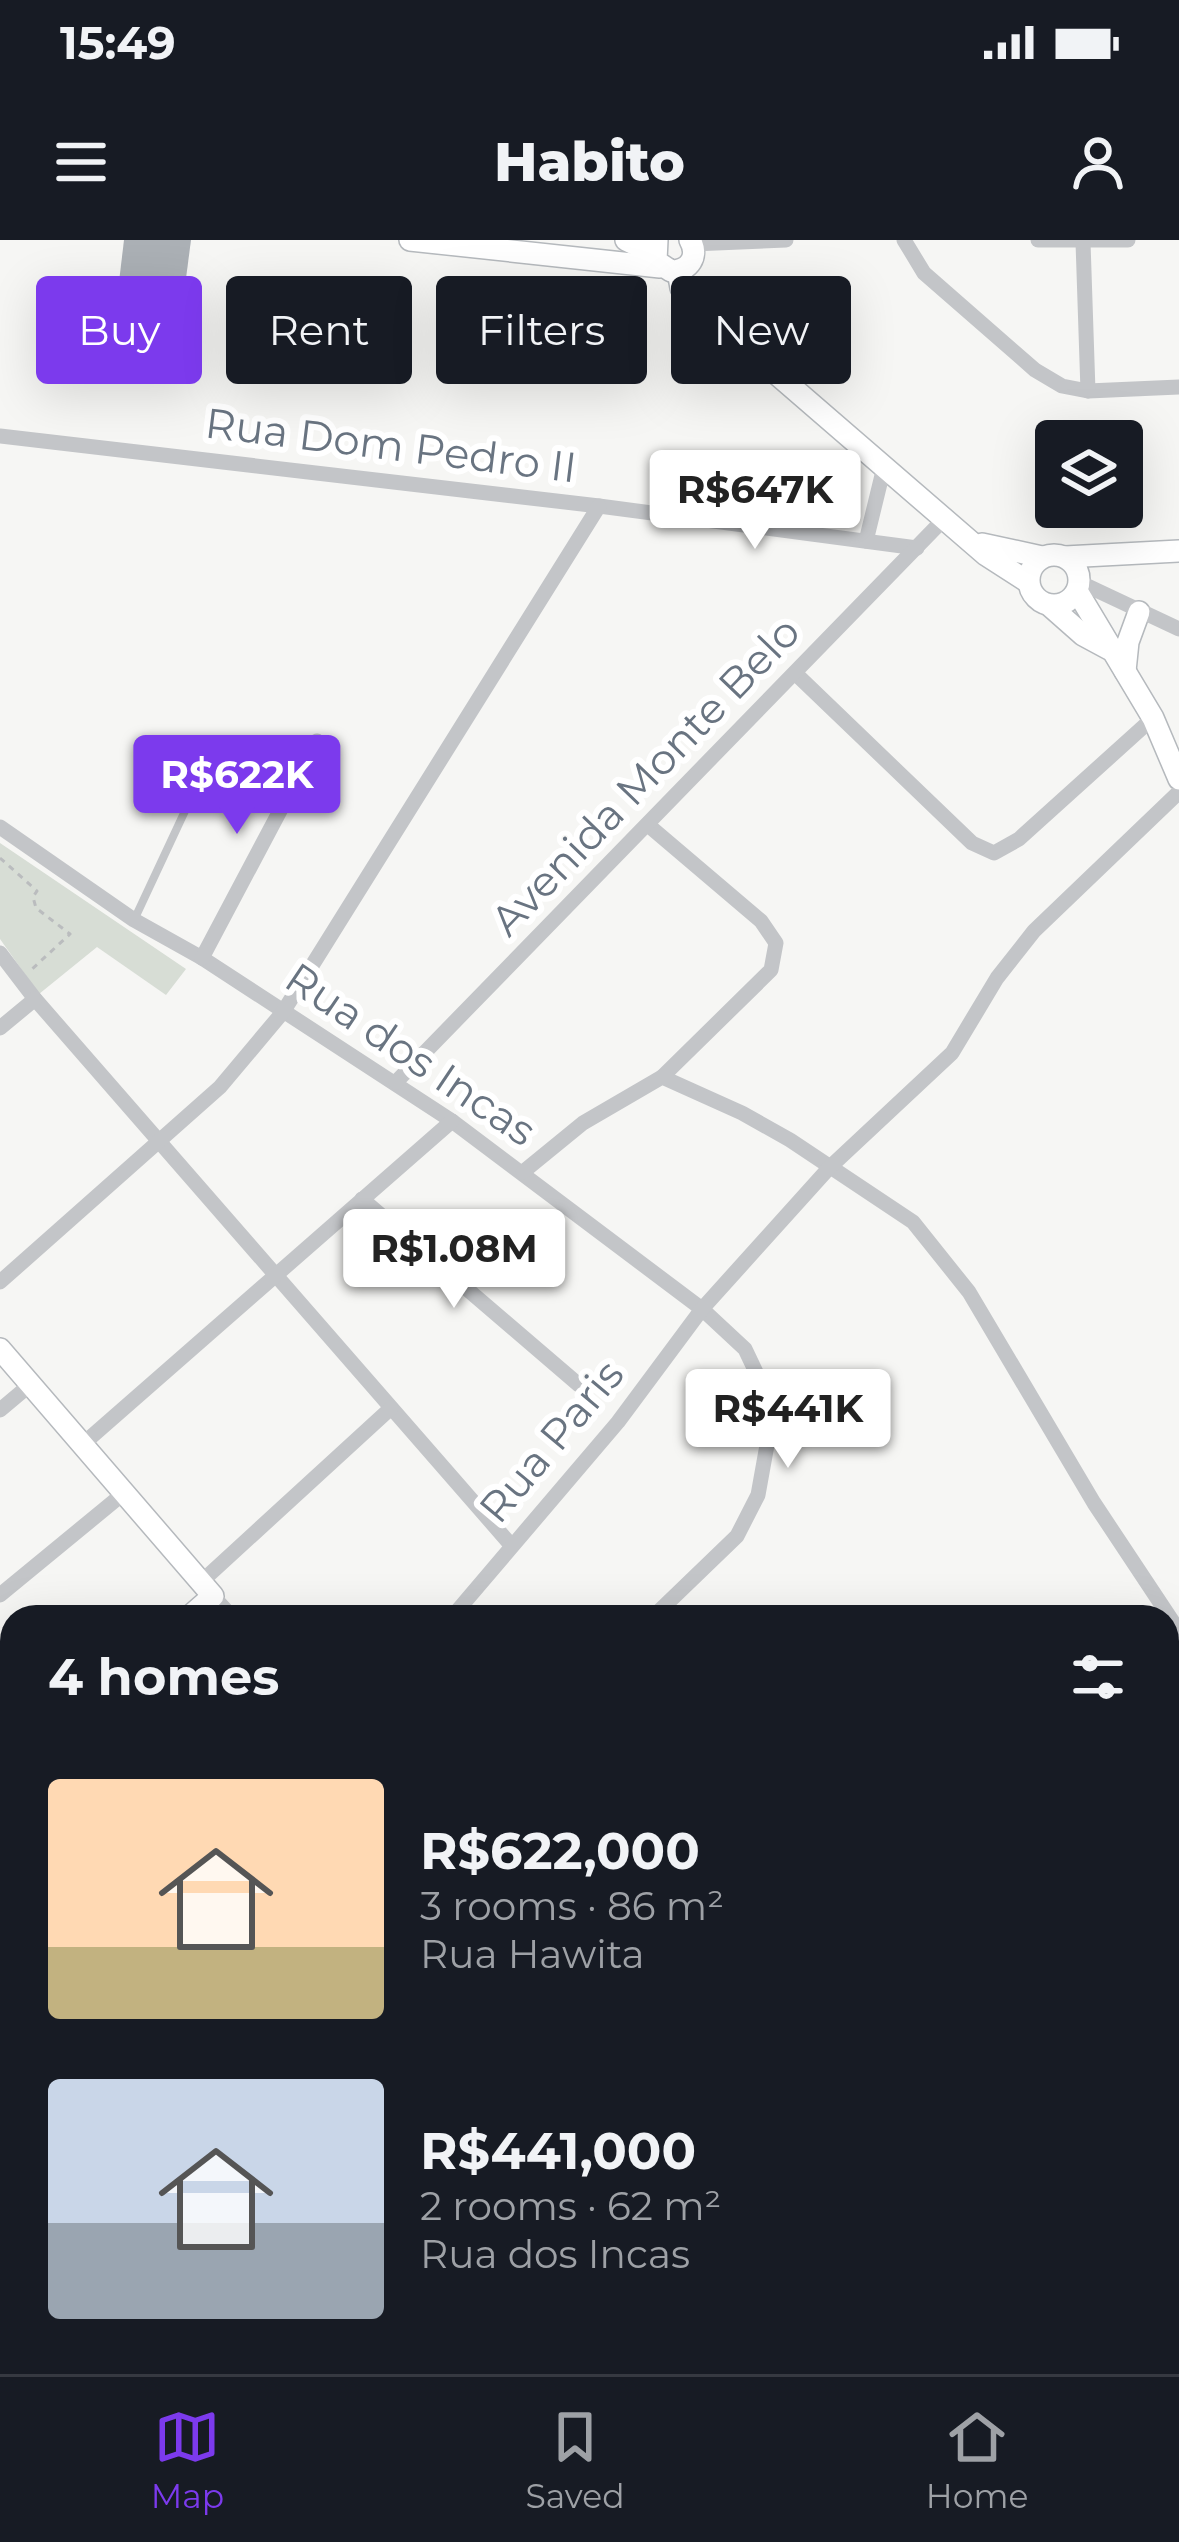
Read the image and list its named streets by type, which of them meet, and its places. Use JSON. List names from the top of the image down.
{
  "streets": {
    "street": [
      "Rua Dom Pedro II",
      "Avenida Monte Belo",
      "Rua dos Incas",
      "Rua Paris"
    ]
  },
  "crossings": [
    ["Rua Dom Pedro II", "Avenida Monte Belo"],
    ["Avenida Monte Belo", "Rua dos Incas"],
    ["Rua dos Incas", "Rua Paris"]
  ],
  "page": {
    "status": "15:49",
    "header": "Habito",
    "chip": [
      "Buy",
      "Rent",
      "Filters",
      "New"
    ],
    "price": [
      "R$647K",
      "R$622K",
      "R$1.08M",
      "R$441K"
    ],
    "heading": "4 homes",
    "list": [
      {
        "name": "R$622,000",
        "note": "3 rooms · 86 m² · Rua Hawita"
      },
      {
        "name": "R$441,000",
        "note": "2 rooms · 62 m² · Rua dos Incas"
      }
    ],
    "tabs": ["Map", "Saved", "Home"]
  }
}
